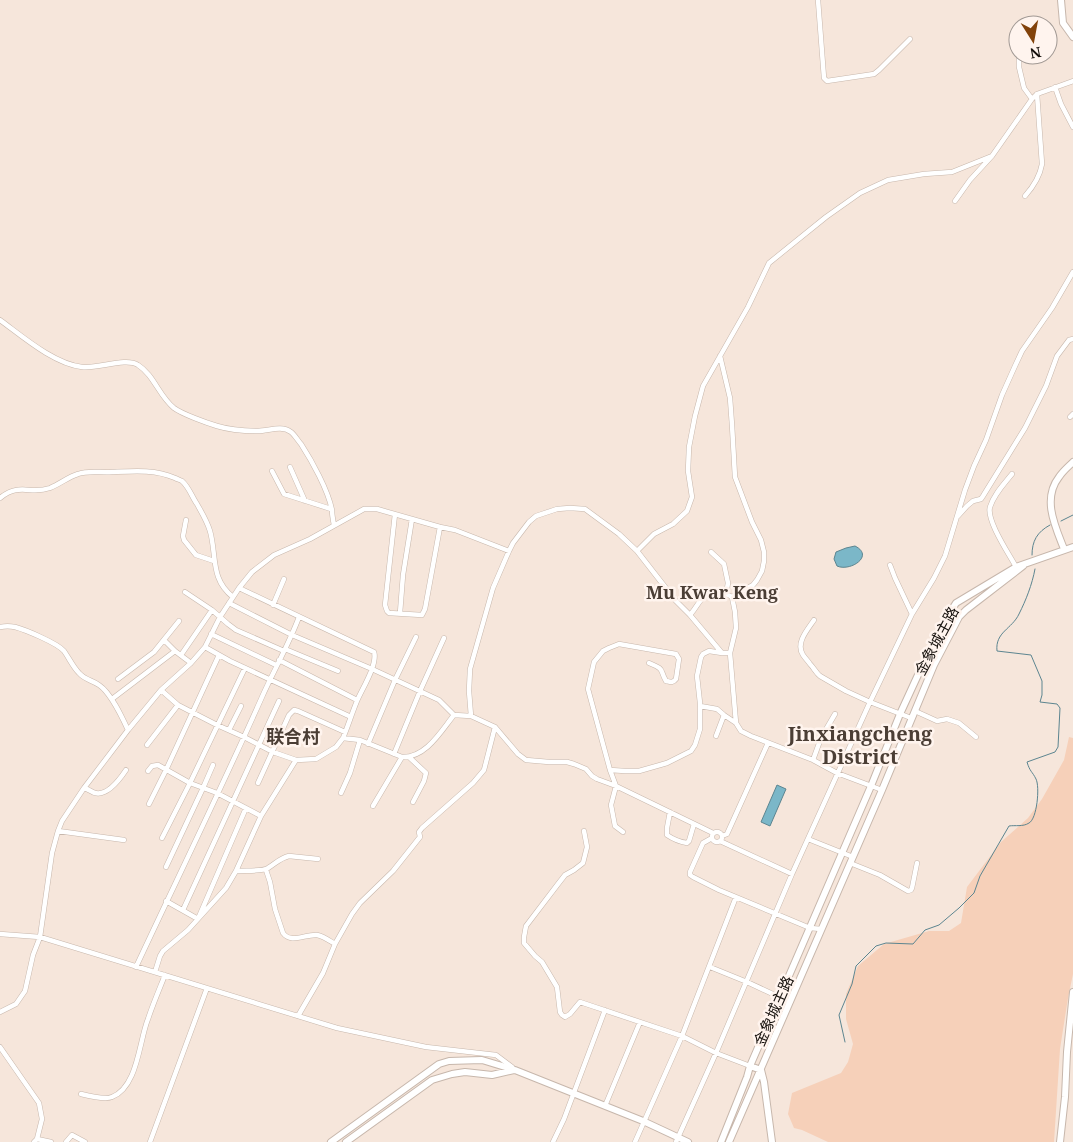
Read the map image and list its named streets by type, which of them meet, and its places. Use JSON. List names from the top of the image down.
{
  "streets": {
    "main road": ["金象城主路"]
  },
  "districts": ["Mu Kwar Keng", "Jinxiangcheng District", "联合村"],
  "north": "bottom"
}
